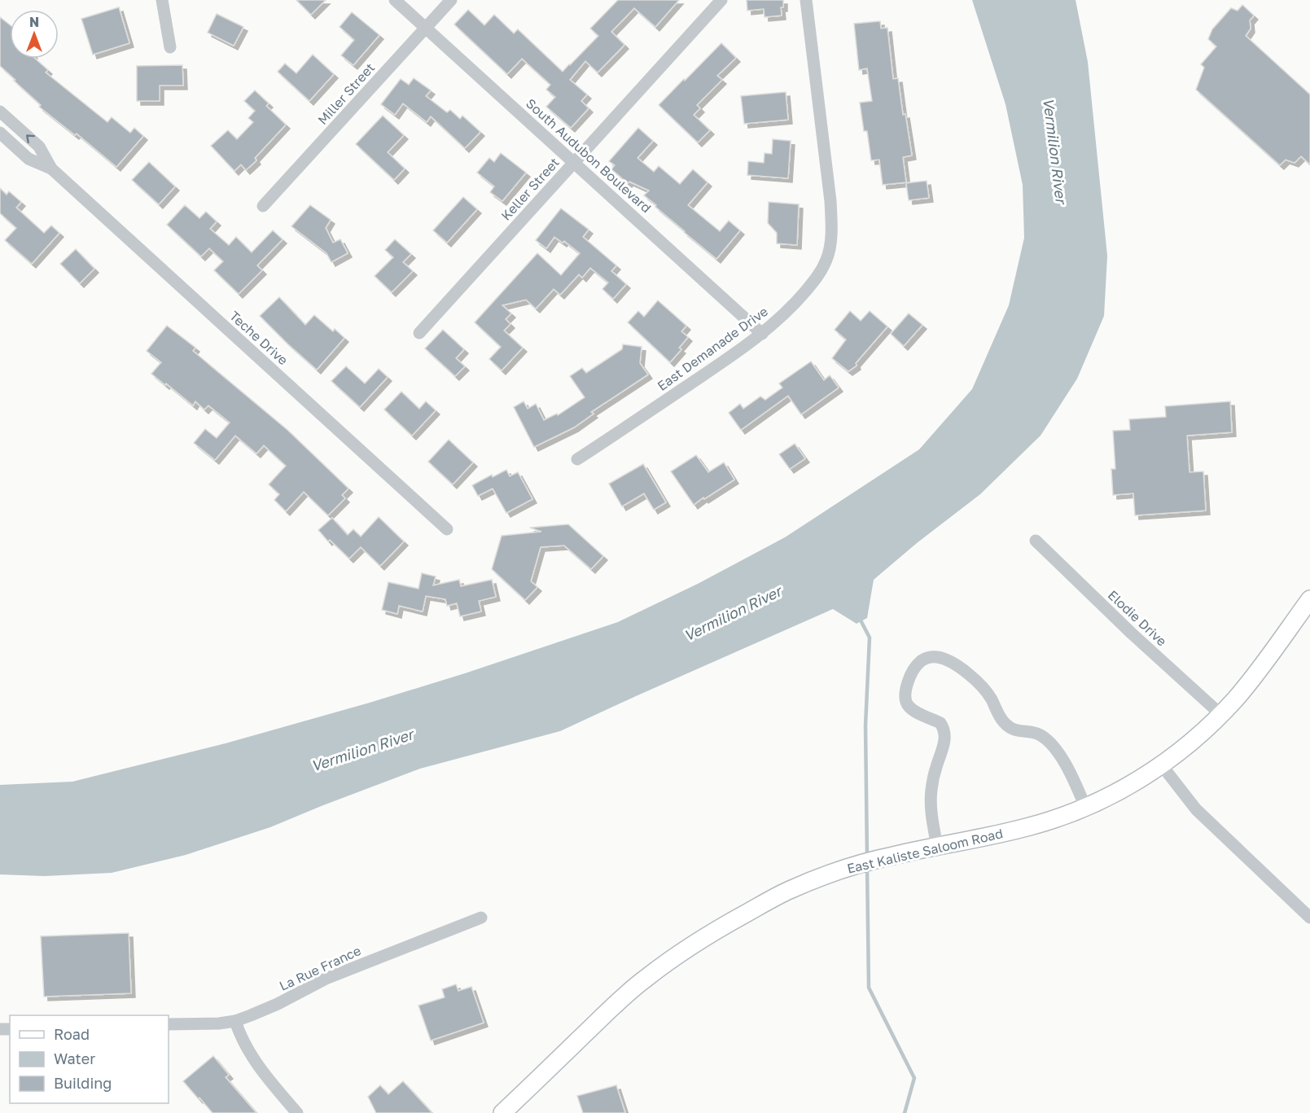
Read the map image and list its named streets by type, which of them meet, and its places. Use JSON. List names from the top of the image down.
{
  "streets": {
    "main road": ["East Kaliste Saloom Road"],
    "street": [
      "Miller Street",
      "South Audubon Boulevard",
      "Keller Street",
      "Teche Drive",
      "East Demanade Drive",
      "Elodie Drive",
      "La Rue France"
    ]
  },
  "crossings": [
    ["Miller Street", "South Audubon Boulevard"],
    ["South Audubon Boulevard", "Keller Street"],
    ["South Audubon Boulevard", "East Demanade Drive"],
    ["Elodie Drive", "East Kaliste Saloom Road"]
  ],
  "water": ["Vermilion River"],
  "legend": ["Road", "Water", "Building"],
  "north": "top"
}
